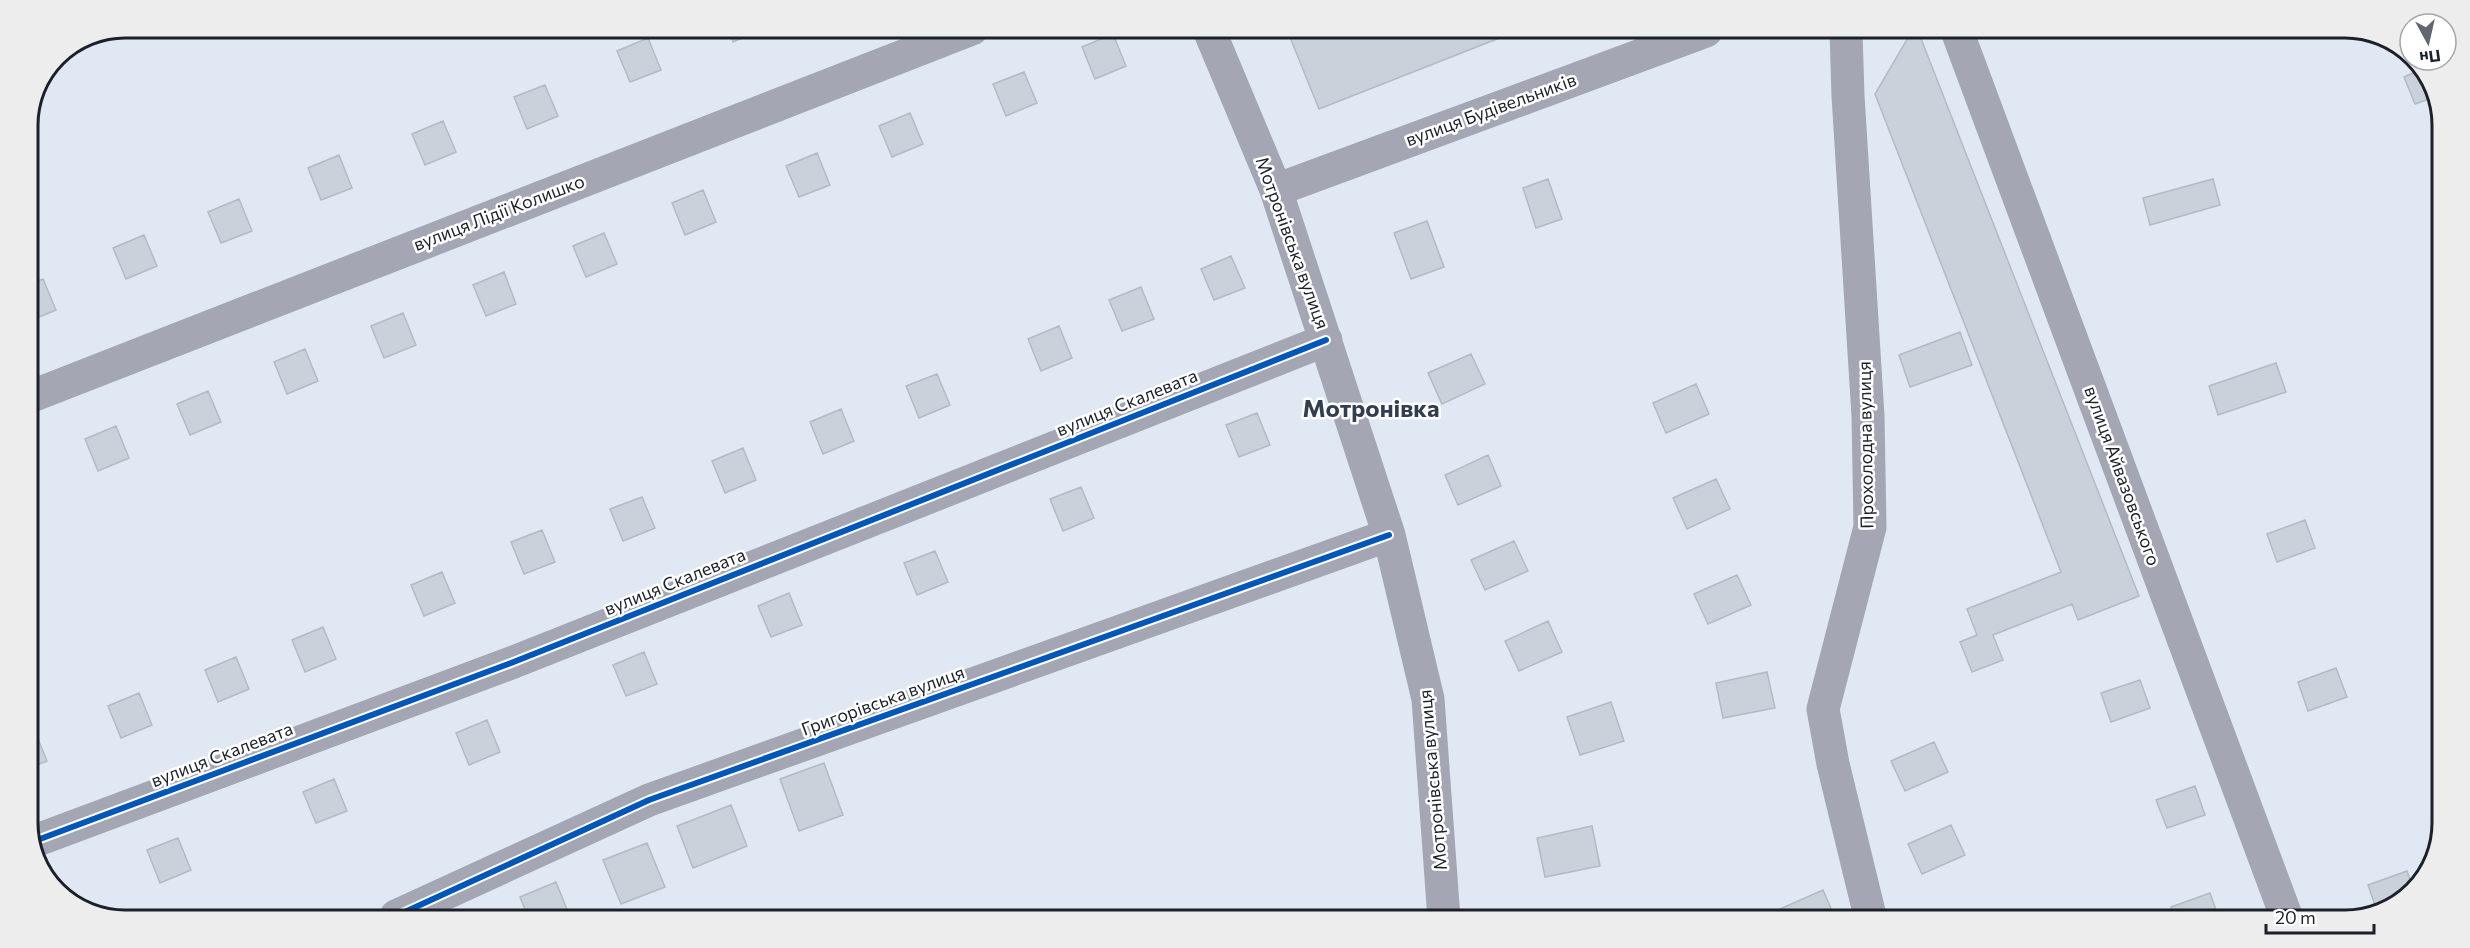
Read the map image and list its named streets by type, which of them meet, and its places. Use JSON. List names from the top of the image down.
{
  "streets": {
    "street": [
      "вулиця Будівельників",
      "вулиця Лідії Колишко",
      "Мотронівська вулиця",
      "вулиця Скалевата",
      "Прохолодна вулиця",
      "вулиця Айвазовського",
      "Григорівська вулиця"
    ]
  },
  "crossings": [
    ["вулиця Будівельників", "Мотронівська вулиця"],
    ["Мотронівська вулиця", "вулиця Скалевата"],
    ["Мотронівська вулиця", "Григорівська вулиця"]
  ],
  "districts": ["Мотронівка"],
  "scale_bar": "20 m",
  "north": "bottom"
}
